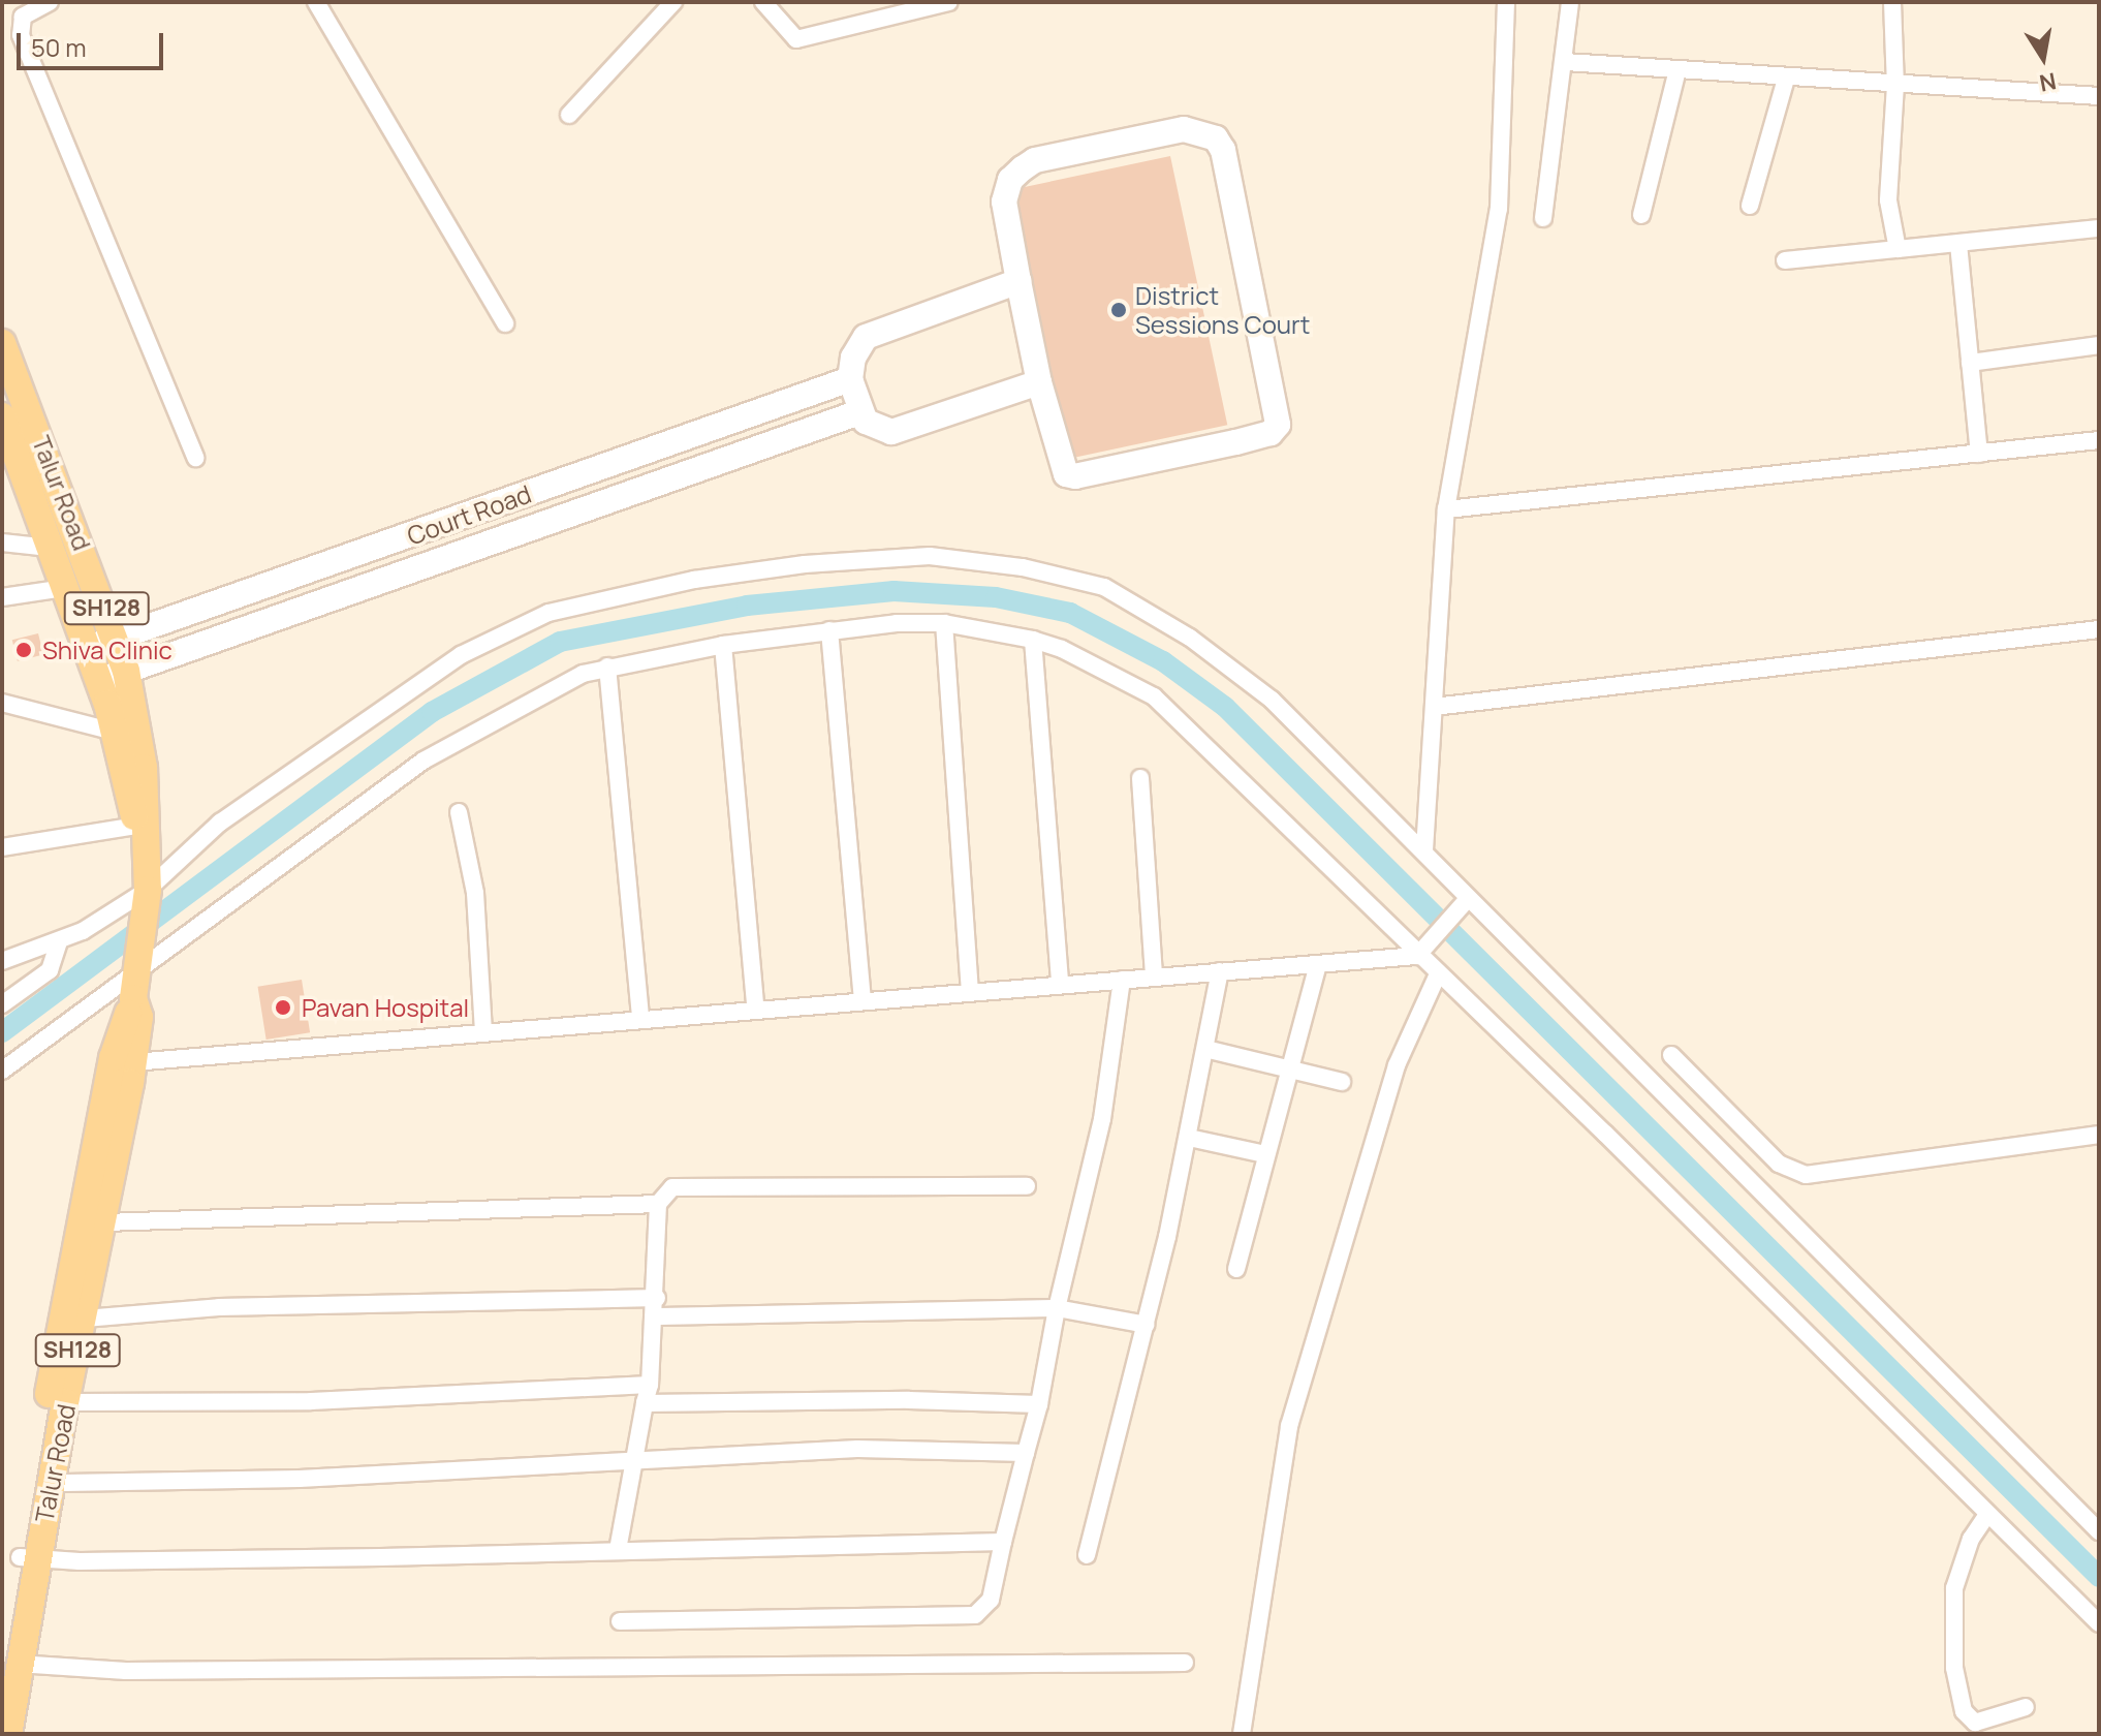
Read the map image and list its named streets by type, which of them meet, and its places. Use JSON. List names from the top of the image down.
{
  "streets": {
    "main road": ["Talur Road", "SH128"],
    "street": ["Court Road"]
  },
  "crossings": [
    ["Talur Road", "Court Road"]
  ],
  "places": ["District Sessions Court", "Shiva Clinic", "Pavan Hospital"],
  "scale_bar": "50 m",
  "north": "bottom"
}
